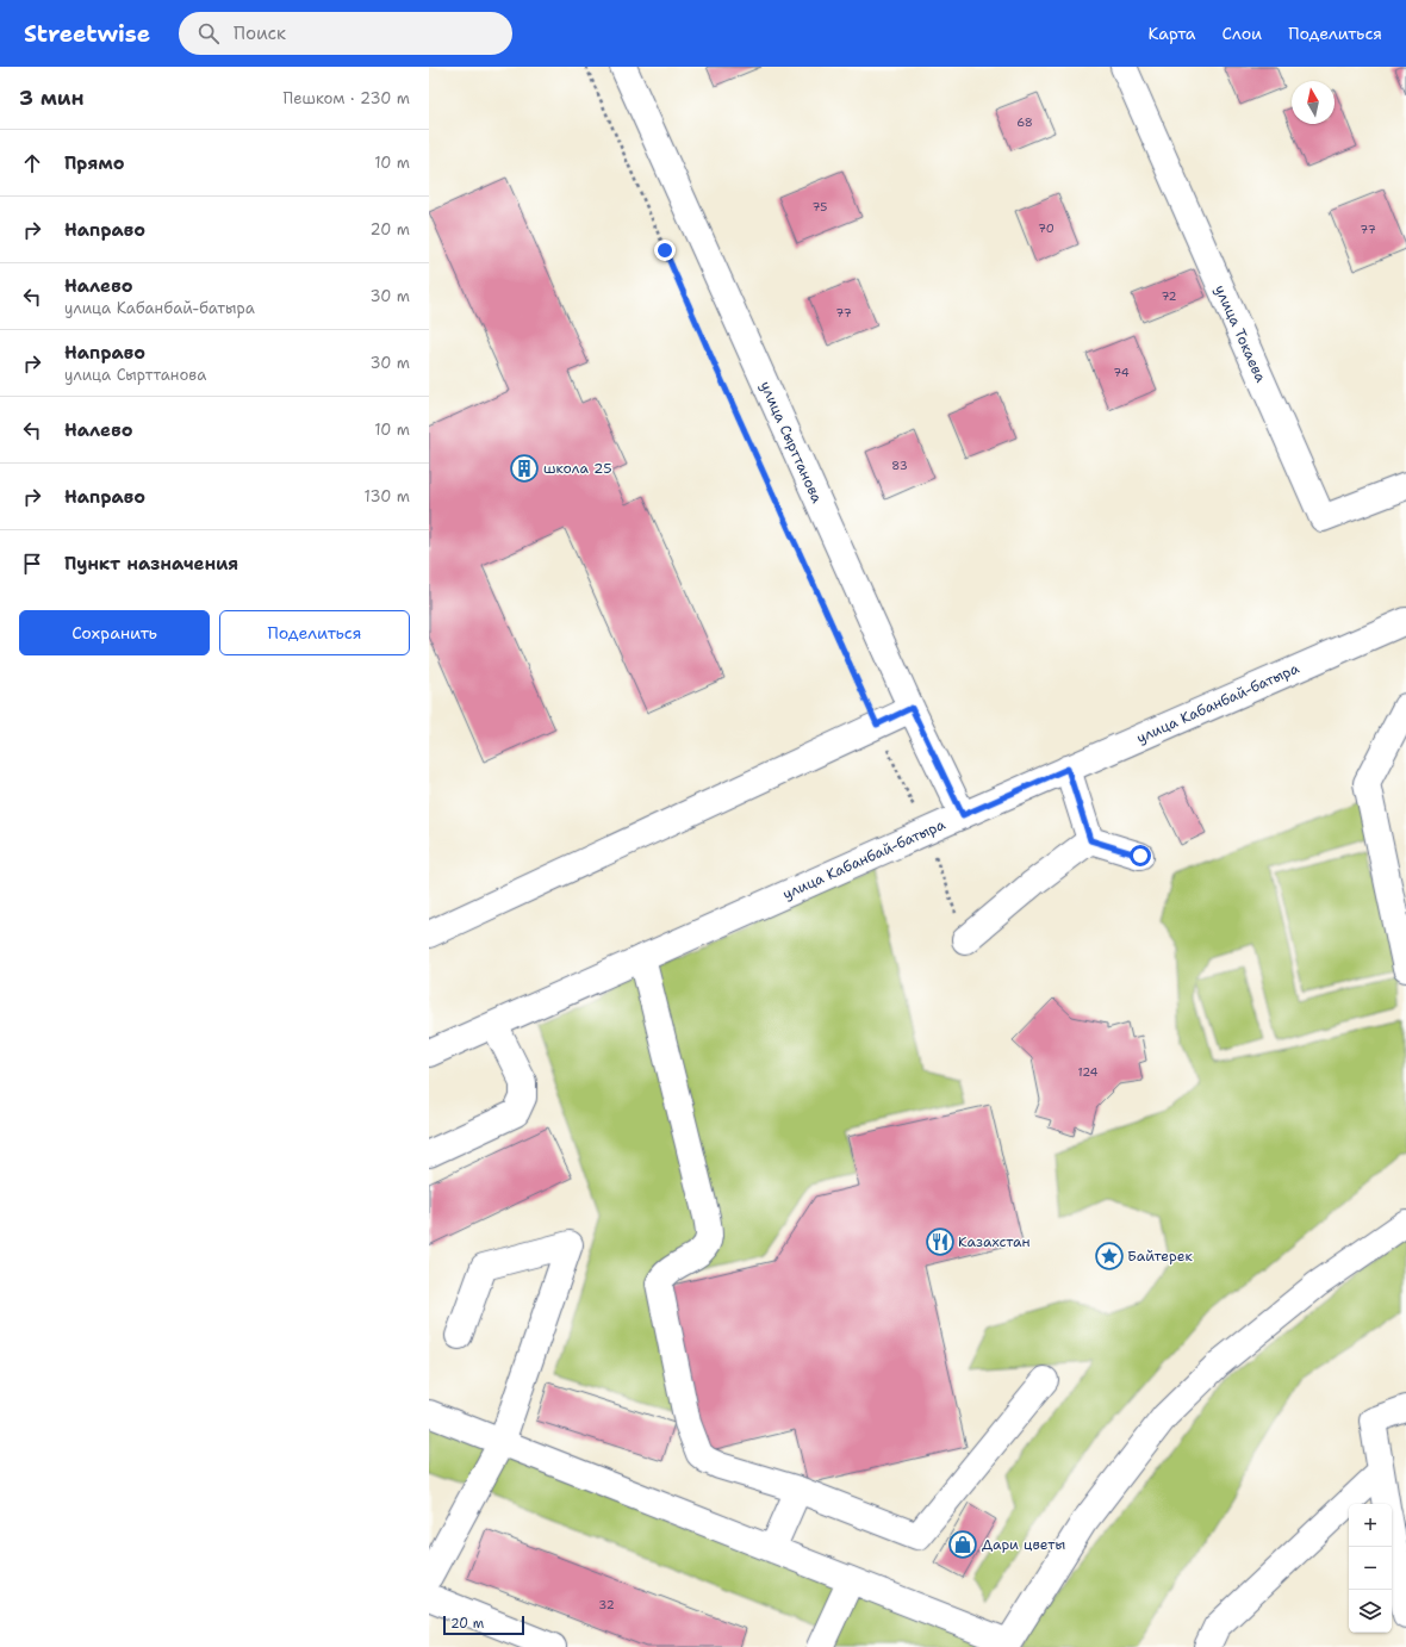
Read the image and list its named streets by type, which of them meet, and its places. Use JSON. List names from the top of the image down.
{
  "streets": {
    "street": ["улица Токаева", "улица Сырттанова", "улица Кабанбай-батыра"]
  },
  "crossings": [
    ["улица Сырттанова", "улица Кабанбай-батыра"]
  ],
  "places": {
    "building": ["школа 25"],
    "restaurant": ["Казахстан"],
    "place": ["Байтерек"],
    "shop": ["Дари цветы"]
  },
  "house_numbers": [
    "68",
    "75",
    "70",
    "77",
    "72",
    "77",
    "74",
    "83",
    "124",
    "32"
  ],
  "scale_bar": "20 m",
  "north": "top",
  "page": {
    "header": "Streetwise",
    "search": "Поиск",
    "nav": ["Карта", "Слои", "Поделиться"],
    "heading": ["3 мин", "Пешком · 230 m"],
    "list": [
      ["Прямо", "10 m"],
      ["Направо", "20 m"],
      ["Налево", "улица Кабанбай-батыра", "30 m"],
      ["Направо", "улица Сырттанова", "30 m"],
      ["Налево", "10 m"],
      ["Направо", "130 m"],
      "Пункт назначения"
    ],
    "buttons": ["Сохранить", "Поделиться"],
    "map_buttons": ["+", "−"],
    "scale": "20 m"
  }
}
